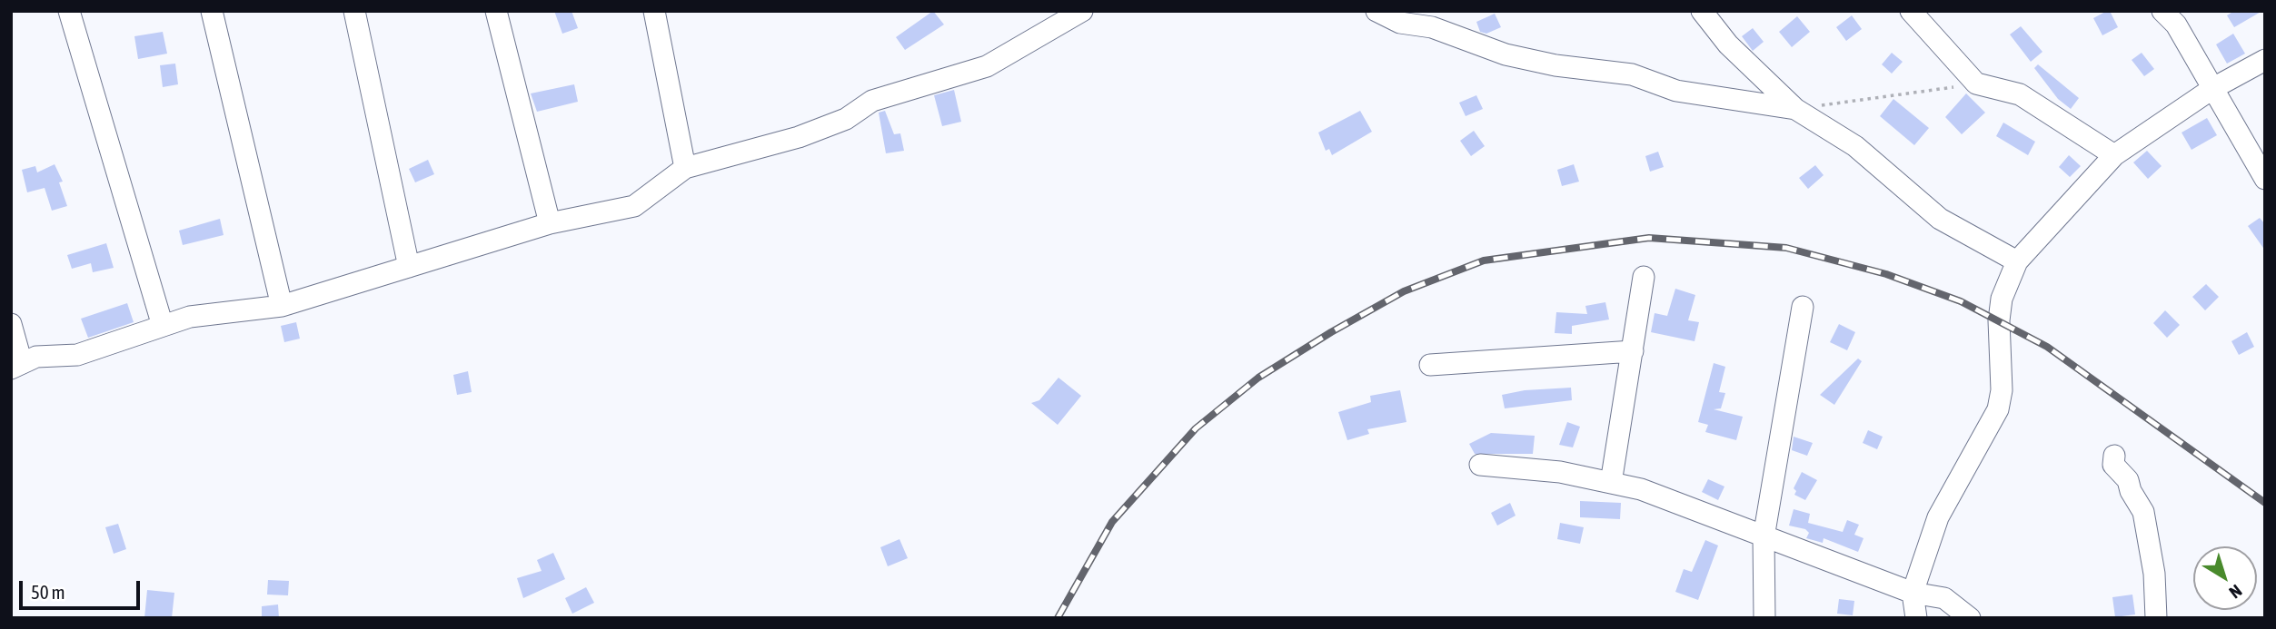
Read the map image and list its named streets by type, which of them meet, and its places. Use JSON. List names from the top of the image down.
{
  "scale_bar": "50 m",
  "north": "bottom right"
}
